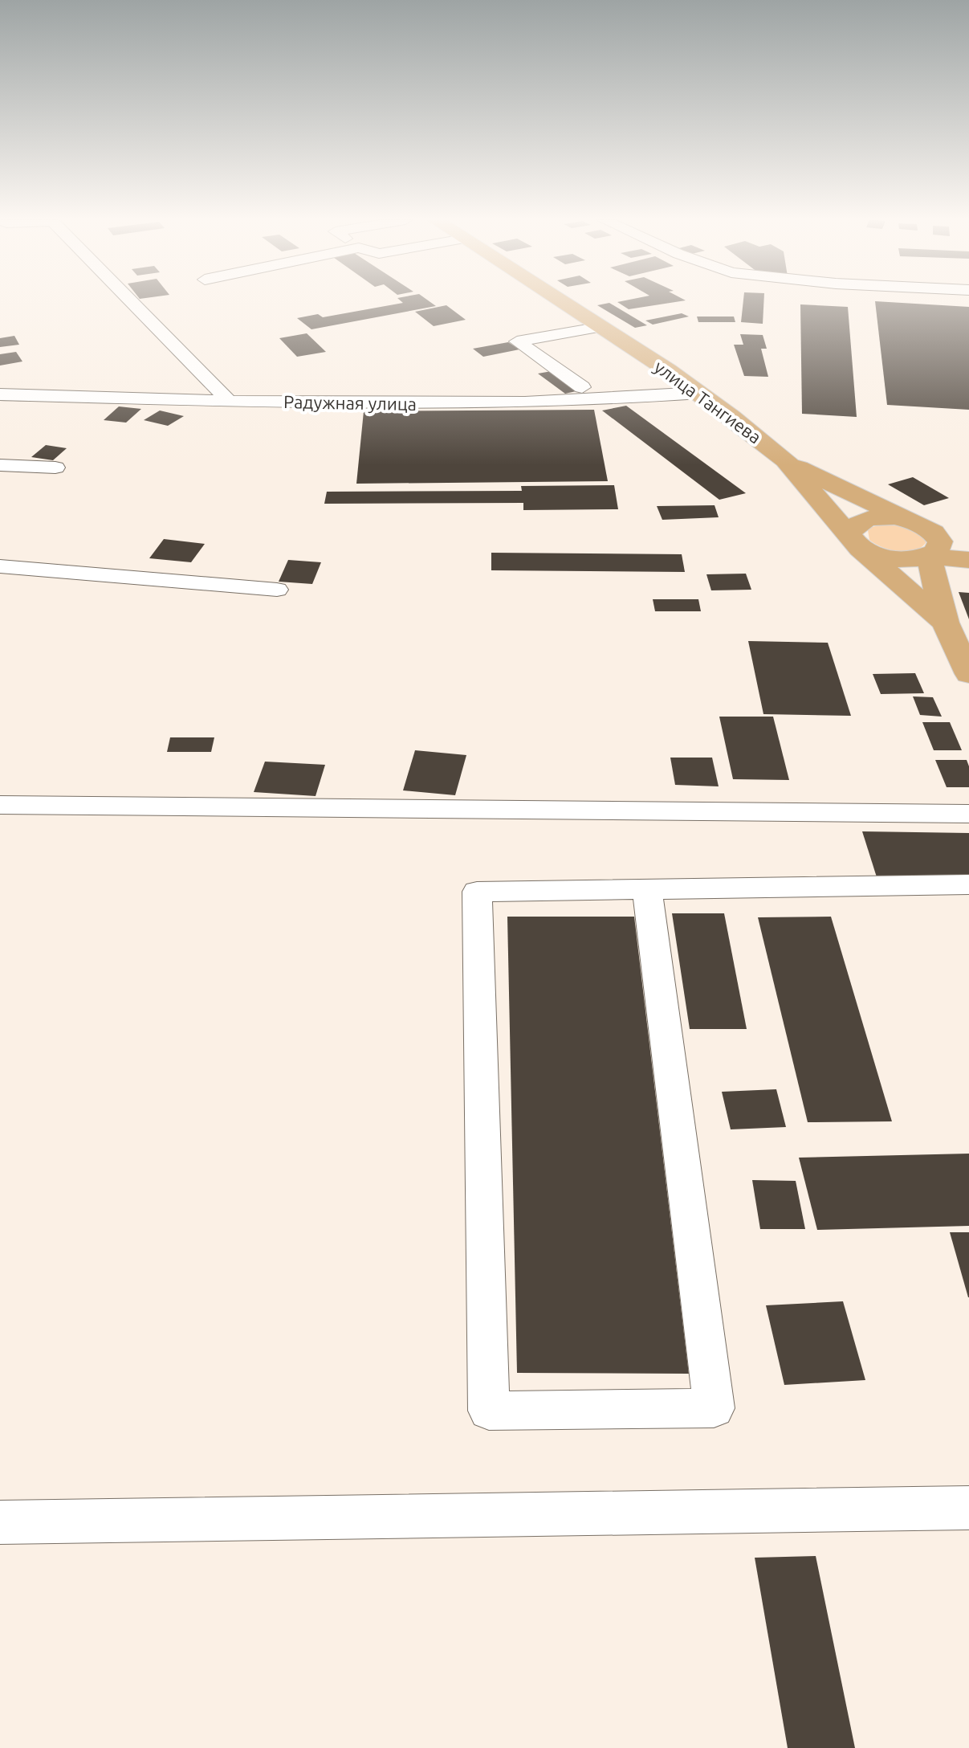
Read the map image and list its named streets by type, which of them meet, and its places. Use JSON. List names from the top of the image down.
{
  "streets": {
    "main road": ["улица Тангиева"],
    "street": ["Радужная улица"]
  },
  "crossings": [
    ["улица Тангиева", "Радужная улица"]
  ]
}
